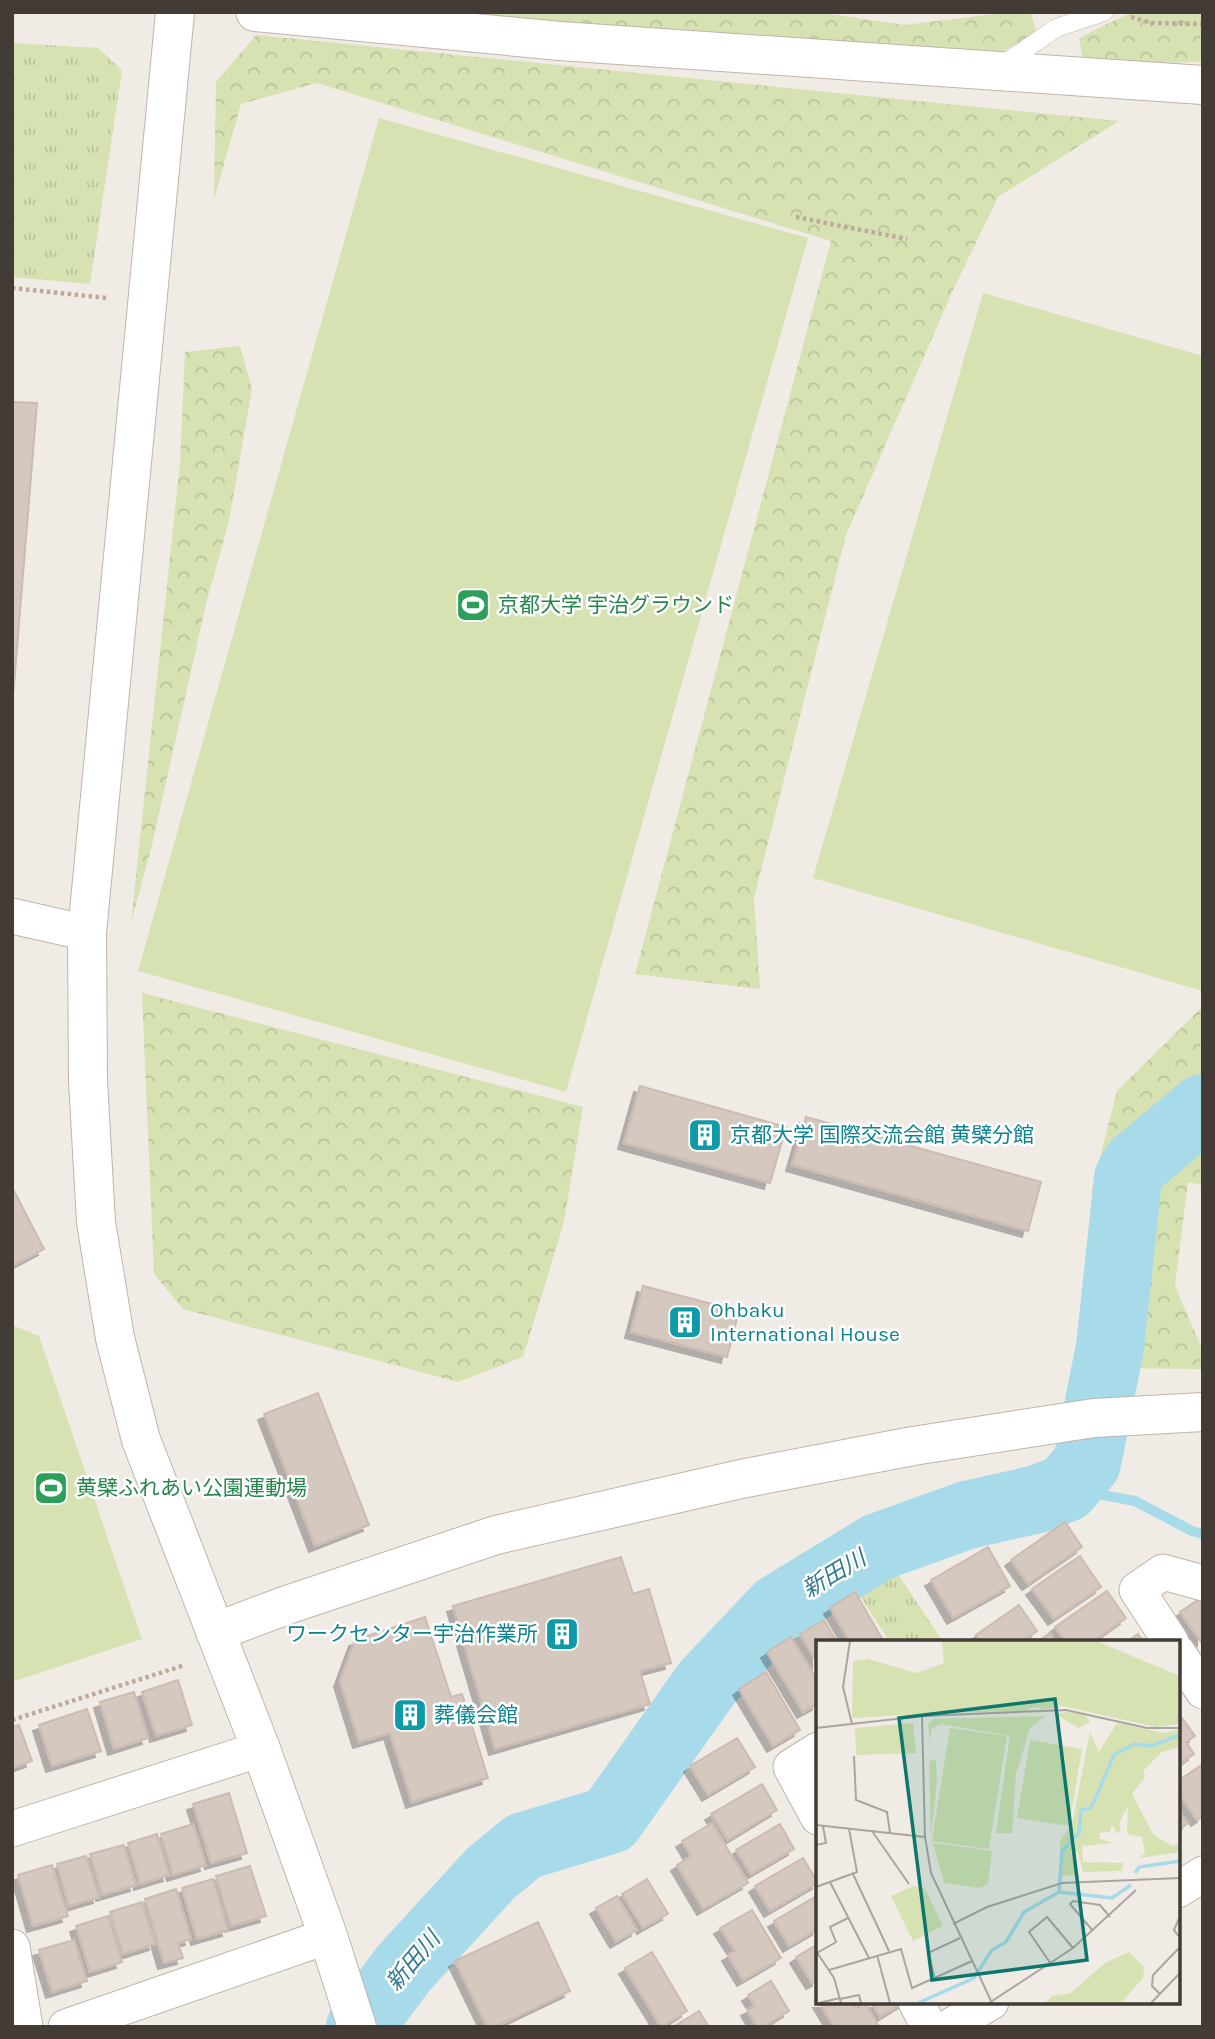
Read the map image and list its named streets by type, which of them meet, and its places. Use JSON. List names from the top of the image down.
{
  "water": ["新田川"],
  "places": {
    "sports": ["京都大学 宇治グラウンド", "黄檗ふれあい公園運動場"],
    "building": [
      "京都大学 国際交流会館 黄檗分館",
      "Ohbaku International House",
      "ワークセンター宇治作業所",
      "葬儀会館"
    ]
  }
}
